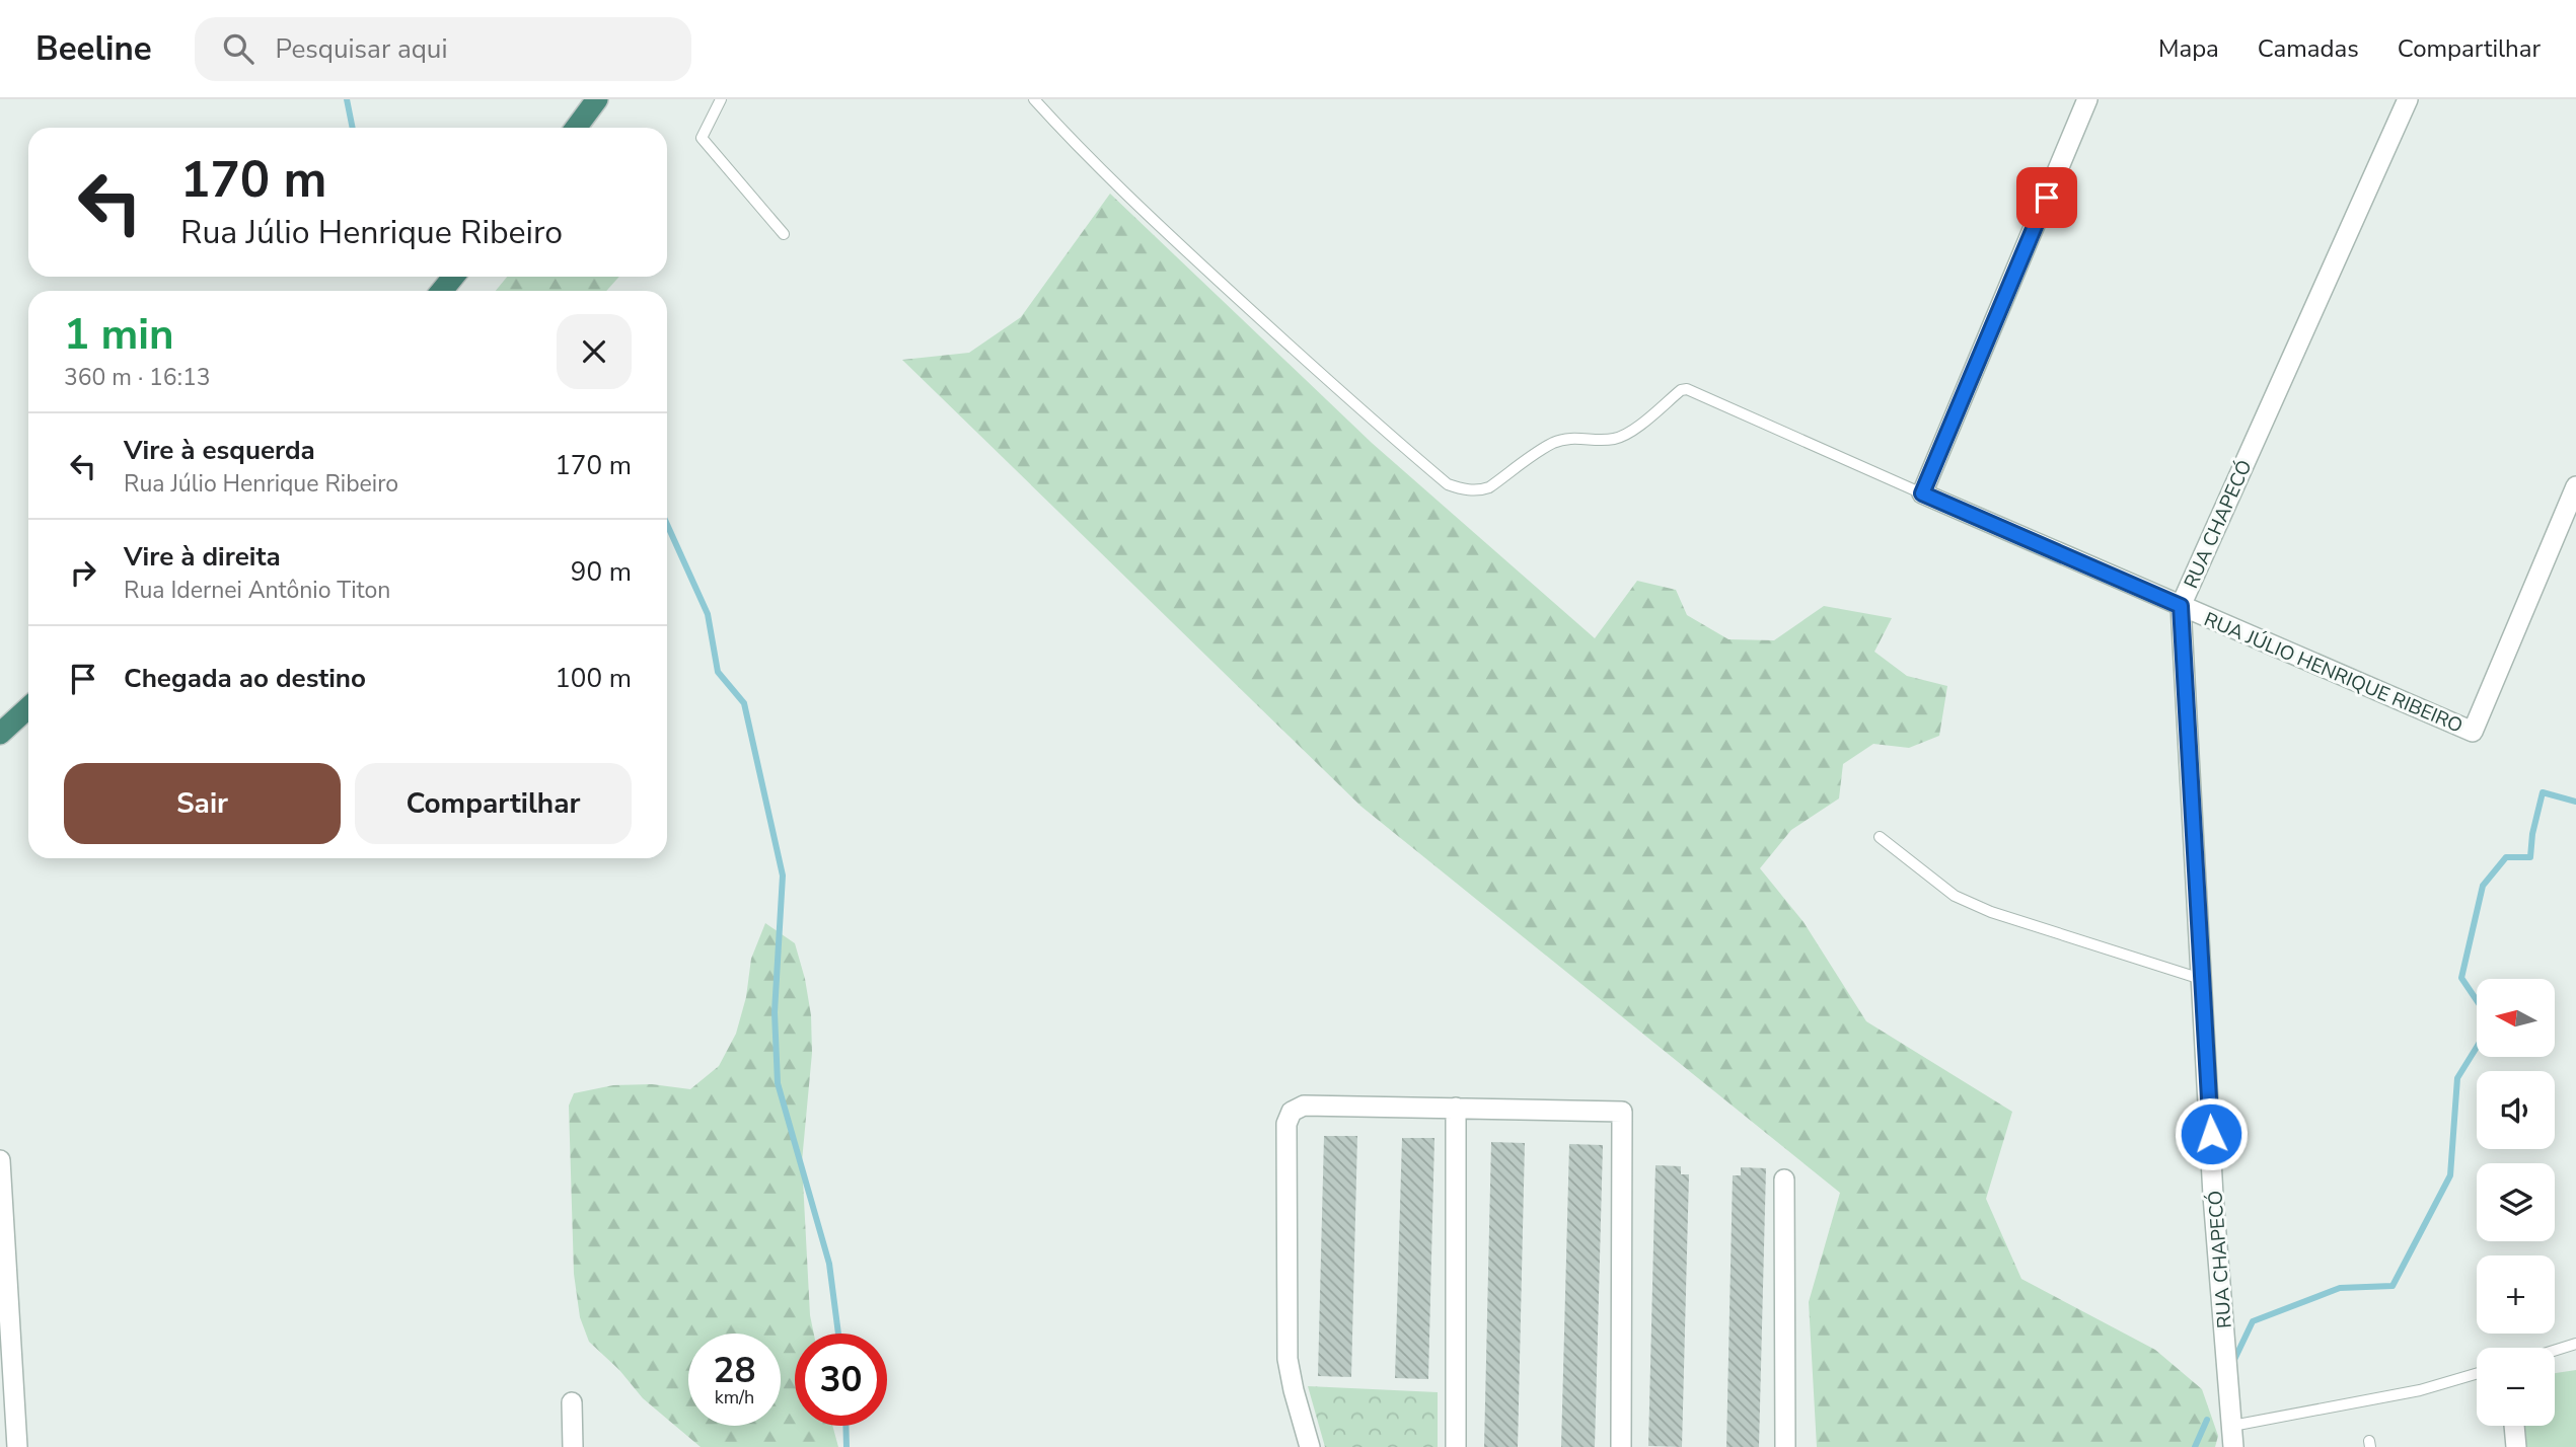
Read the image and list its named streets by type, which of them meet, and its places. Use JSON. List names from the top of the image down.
{
  "streets": {
    "street": ["RUA CHAPECÓ", "RUA JÚLIO HENRIQUE RIBEIRO"]
  },
  "crossings": [
    ["RUA CHAPECÓ", "RUA JÚLIO HENRIQUE RIBEIRO"]
  ],
  "north": "left",
  "page": {
    "header": "Beeline",
    "search": "Pesquisar aqui",
    "nav": ["Mapa", "Camadas", "Compartilhar"],
    "turn": ["170 m", "Rua Júlio Henrique Ribeiro"],
    "heading": ["1 min", "360 m · 16:13"],
    "list": [
      {
        "name": "Vire à esquerda",
        "note": "Rua Júlio Henrique Ribeiro",
        "value": "170 m"
      },
      {
        "name": "Vire à direita",
        "note": "Rua Idernei Antônio Titon",
        "value": "90 m"
      },
      {
        "name": "Chegada ao destino",
        "value": "100 m"
      }
    ],
    "buttons": ["Sair", "Compartilhar"],
    "map_buttons": ["+", "−"],
    "speed": "28 km/h",
    "limit": "30"
  }
}
